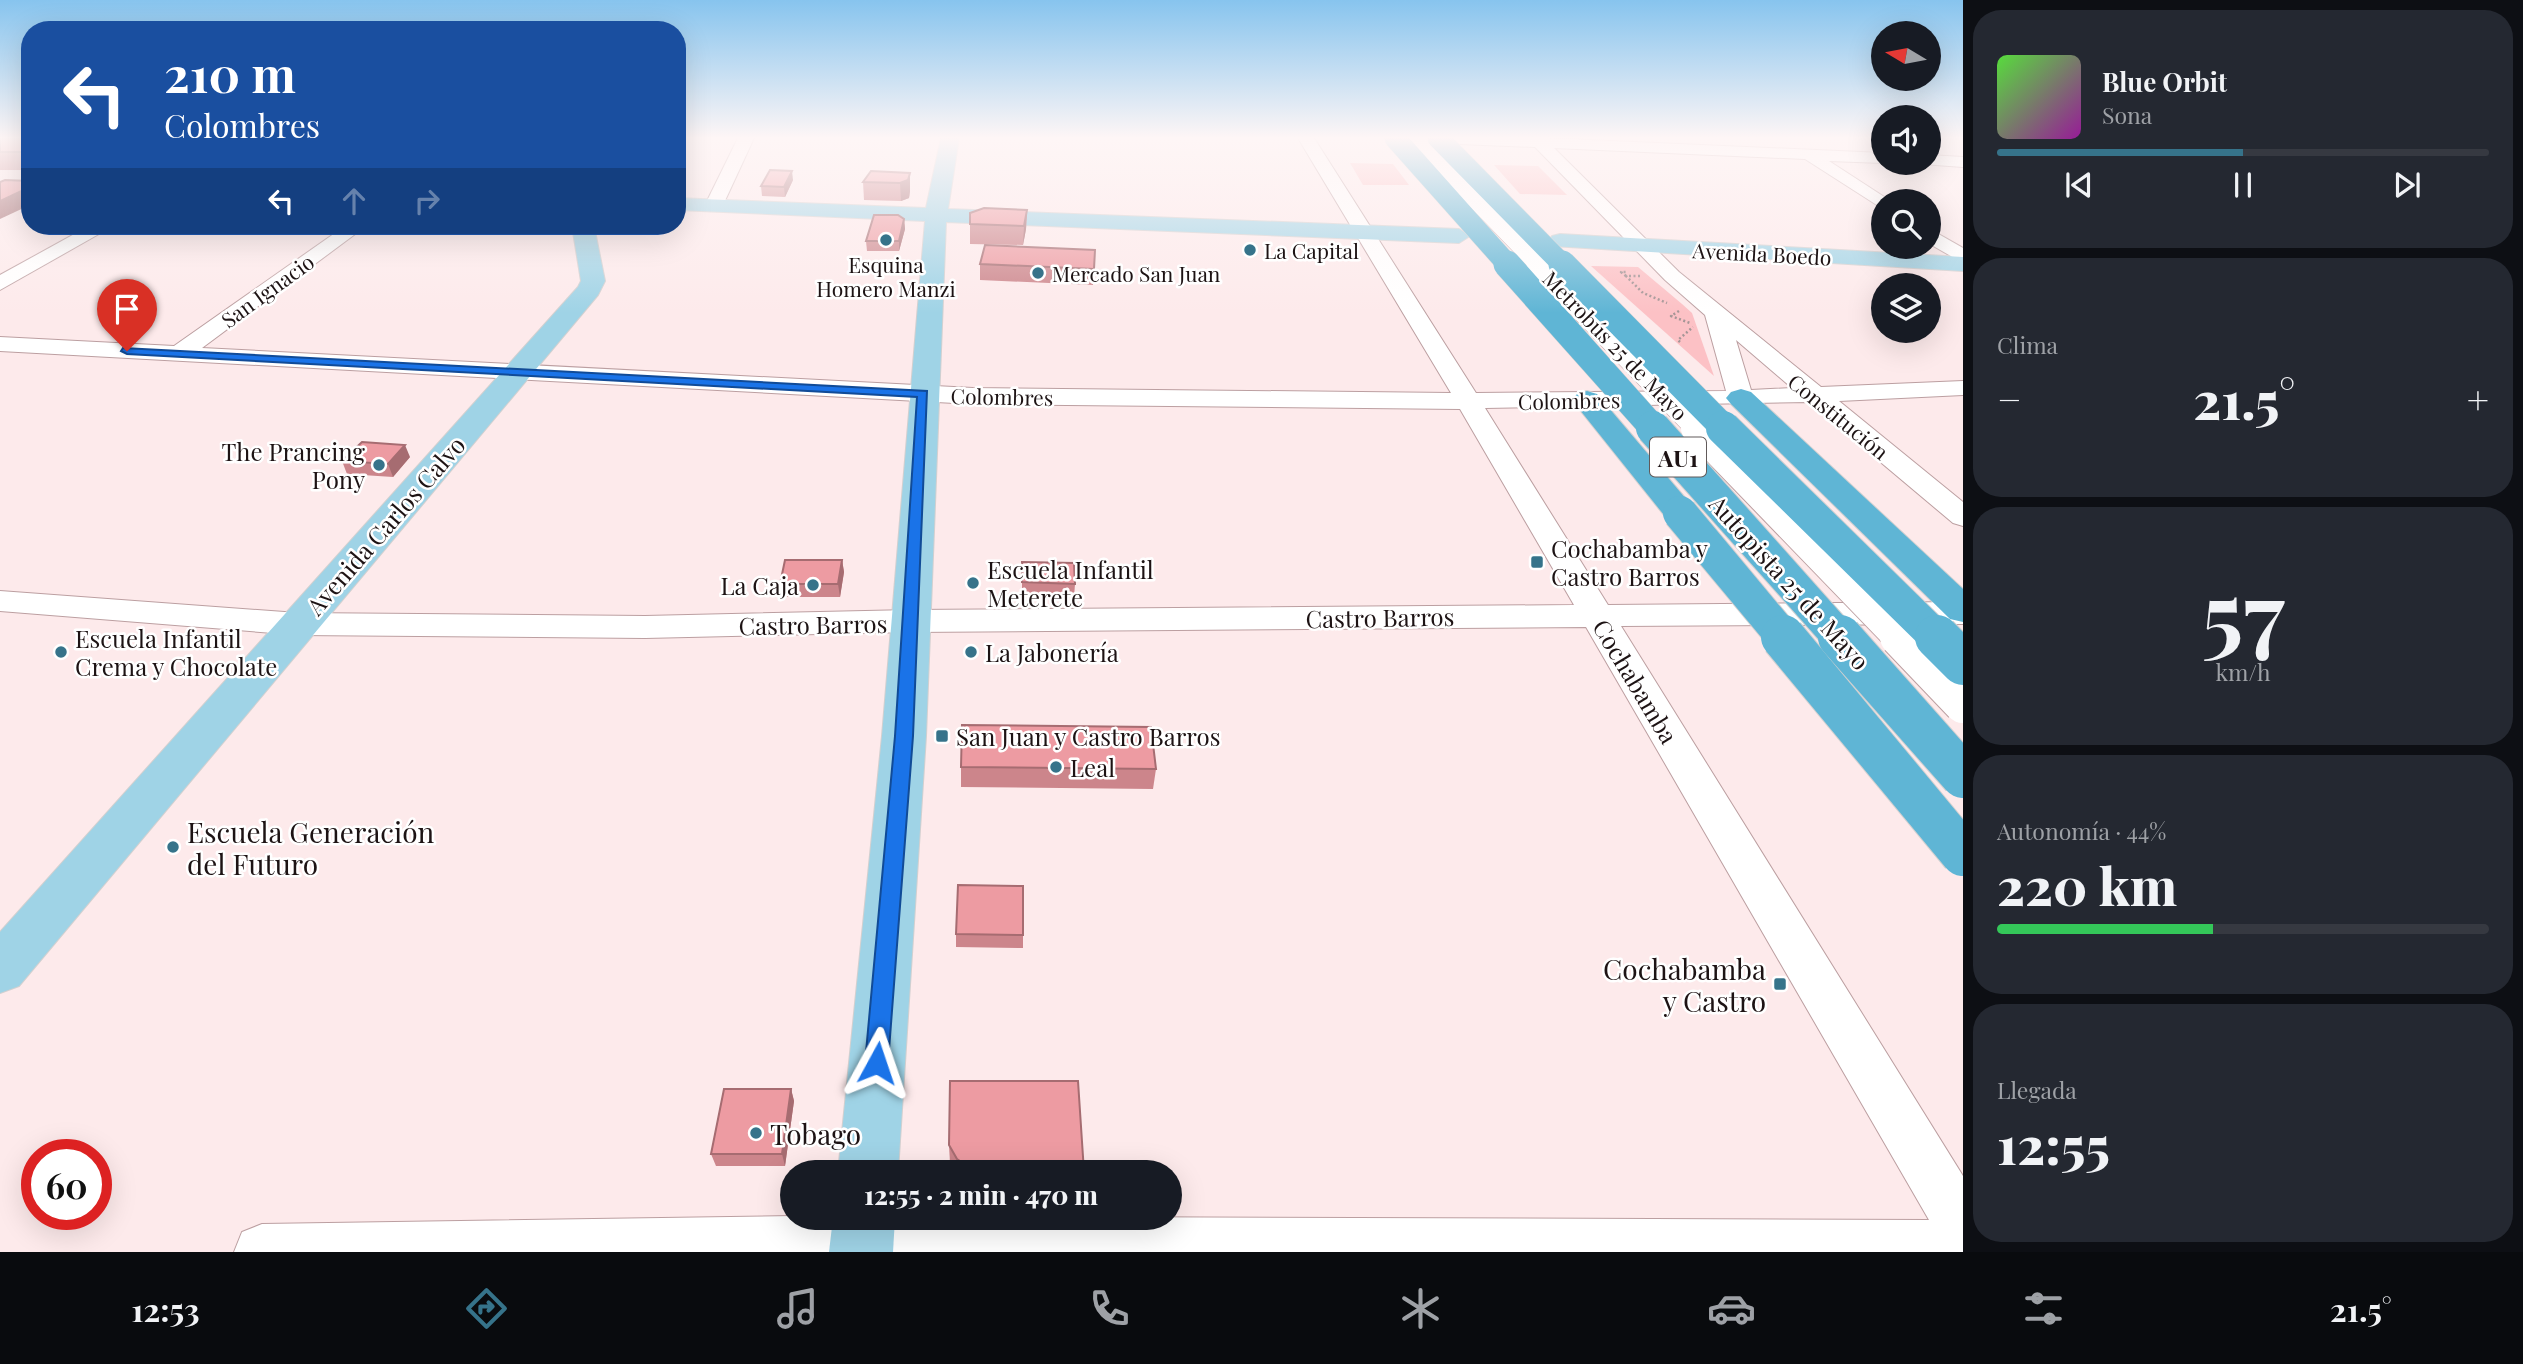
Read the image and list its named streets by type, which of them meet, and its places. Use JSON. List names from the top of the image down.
{
  "streets": {
    "highway": ["AU1", "Autopista 25 de Mayo"],
    "main road": ["Avenida Boedo", "Avenida Carlos Calvo"],
    "street": [
      "San Ignacio",
      "Metrobús 25 de Mayo",
      "Colombres",
      "Constitución",
      "Castro Barros",
      "Cochabamba"
    ]
  },
  "crossings": [
    ["Avenida Boedo", "Constitución"],
    ["San Ignacio", "Colombres"],
    ["Colombres", "Constitución"],
    ["Colombres", "Avenida Carlos Calvo"],
    ["Colombres", "Cochabamba"],
    ["Avenida Carlos Calvo", "Castro Barros"],
    ["Castro Barros", "Cochabamba"]
  ],
  "places": {
    "other": [
      "Esquina Homero Manzi",
      "La Capital",
      "Mercado San Juan",
      "The Prancing Pony",
      "Escuela Infantil Meterete",
      "La Caja",
      "Escuela Infantil Crema y Chocolate",
      "La Jabonería",
      "Leal",
      "Escuela Generación del Futuro",
      "Tobago"
    ],
    "transit": ["Cochabamba y Castro Barros", "San Juan y Castro Barros", "Cochabamba y Castro"]
  },
  "north": "left",
  "page": {
    "turn": ["210 m", "Colombres"],
    "song": ["Blue Orbit", "Sona"],
    "tile": [
      "Clima",
      ["57", "km/h"],
      ["Autonomía · 44%", "220 km"],
      ["Llegada", "12:55"]
    ],
    "heat": ["−", "21.5°", "+"],
    "limit": "60",
    "trip": "12:55 · 2 min · 470 m",
    "tabs": ["12:53", "21.5°"]
  }
}
